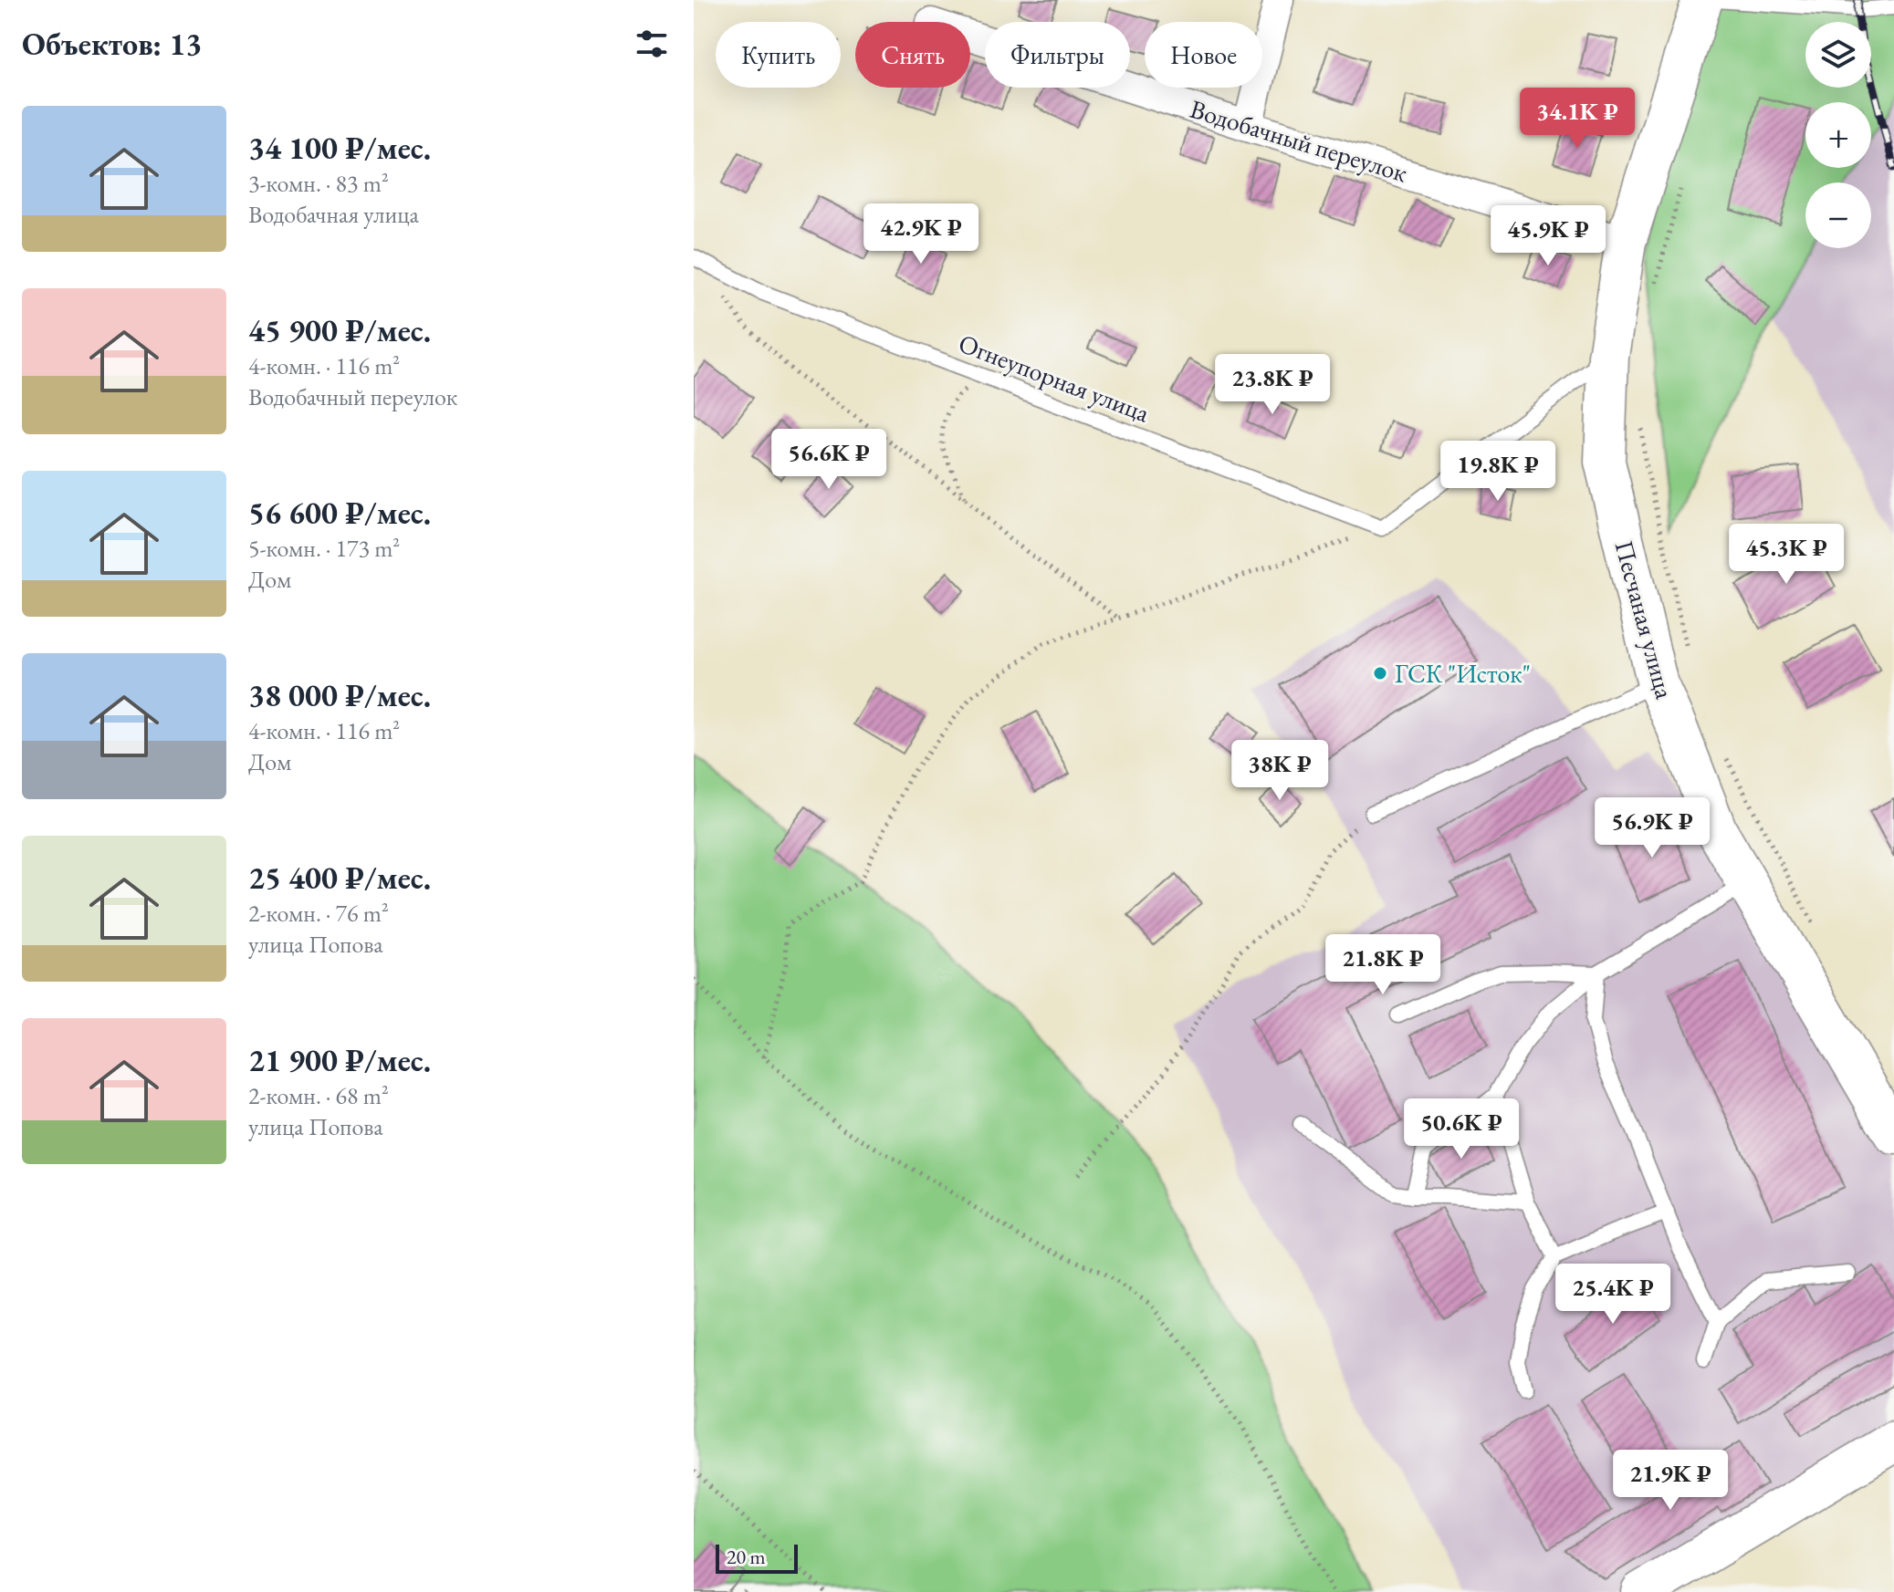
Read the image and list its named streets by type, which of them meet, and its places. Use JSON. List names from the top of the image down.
{
  "streets": {
    "street": ["Водобачный переулок", "Песчаная улица"],
    "lane": ["Огнеупорная улица"]
  },
  "crossings": [
    ["Водобачный переулок", "Песчаная улица"]
  ],
  "places": ["ГСК \"Исток\""],
  "scale_bar": "20 m",
  "page": {
    "heading": "Объектов: 13",
    "map_buttons": ["+", "−"],
    "chip": [
      "Купить",
      "Снять",
      "Фильтры",
      "Новое"
    ],
    "list": [
      {
        "name": "34 100 ₽/мес.",
        "note": "3-комн. · 83 m² · Водобачная улица"
      },
      {
        "name": "45 900 ₽/мес.",
        "note": "4-комн. · 116 m² · Водобачный переулок"
      },
      {
        "name": "56 600 ₽/мес.",
        "note": "5-комн. · 173 m² · Дом"
      },
      {
        "name": "38 000 ₽/мес.",
        "note": "4-комн. · 116 m² · Дом"
      },
      {
        "name": "25 400 ₽/мес.",
        "note": "2-комн. · 76 m² · улица Попова"
      },
      {
        "name": "21 900 ₽/мес.",
        "note": "2-комн. · 68 m² · улица Попова"
      }
    ],
    "price": [
      "34.1K ₽",
      "42.9K ₽",
      "45.9K ₽",
      "23.8K ₽",
      "56.6K ₽",
      "19.8K ₽",
      "45.3K ₽",
      "38K ₽",
      "56.9K ₽",
      "21.8K ₽",
      "50.6K ₽",
      "25.4K ₽",
      "21.9K ₽"
    ],
    "scale": "20 m"
  }
}
